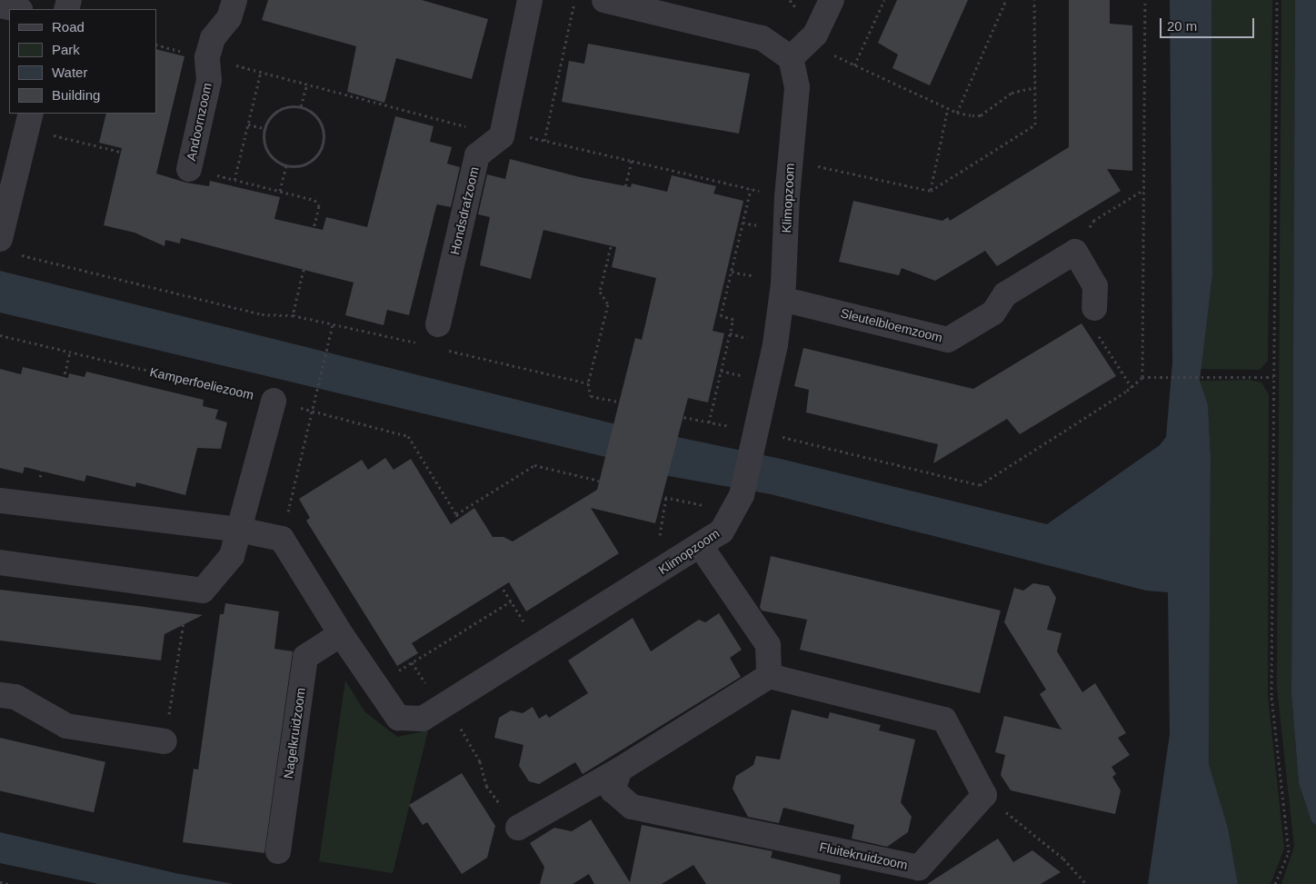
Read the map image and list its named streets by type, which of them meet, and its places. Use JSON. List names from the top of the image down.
{
  "streets": {
    "street": [
      "Andoornzoom",
      "Klimopzoom",
      "Hondsdrafzoom",
      "Sleutelbloemzoom",
      "Nagelkruidzoom",
      "Fluitekruidzoom"
    ],
    "path": ["Kamperfoeliezoom"]
  },
  "crossings": [
    ["Klimopzoom", "Sleutelbloemzoom"],
    ["Klimopzoom", "Kamperfoeliezoom"],
    ["Klimopzoom", "Nagelkruidzoom"]
  ],
  "legend": [
    "Road",
    "Park",
    "Water",
    "Building"
  ],
  "scale_bar": "20 m"
}
